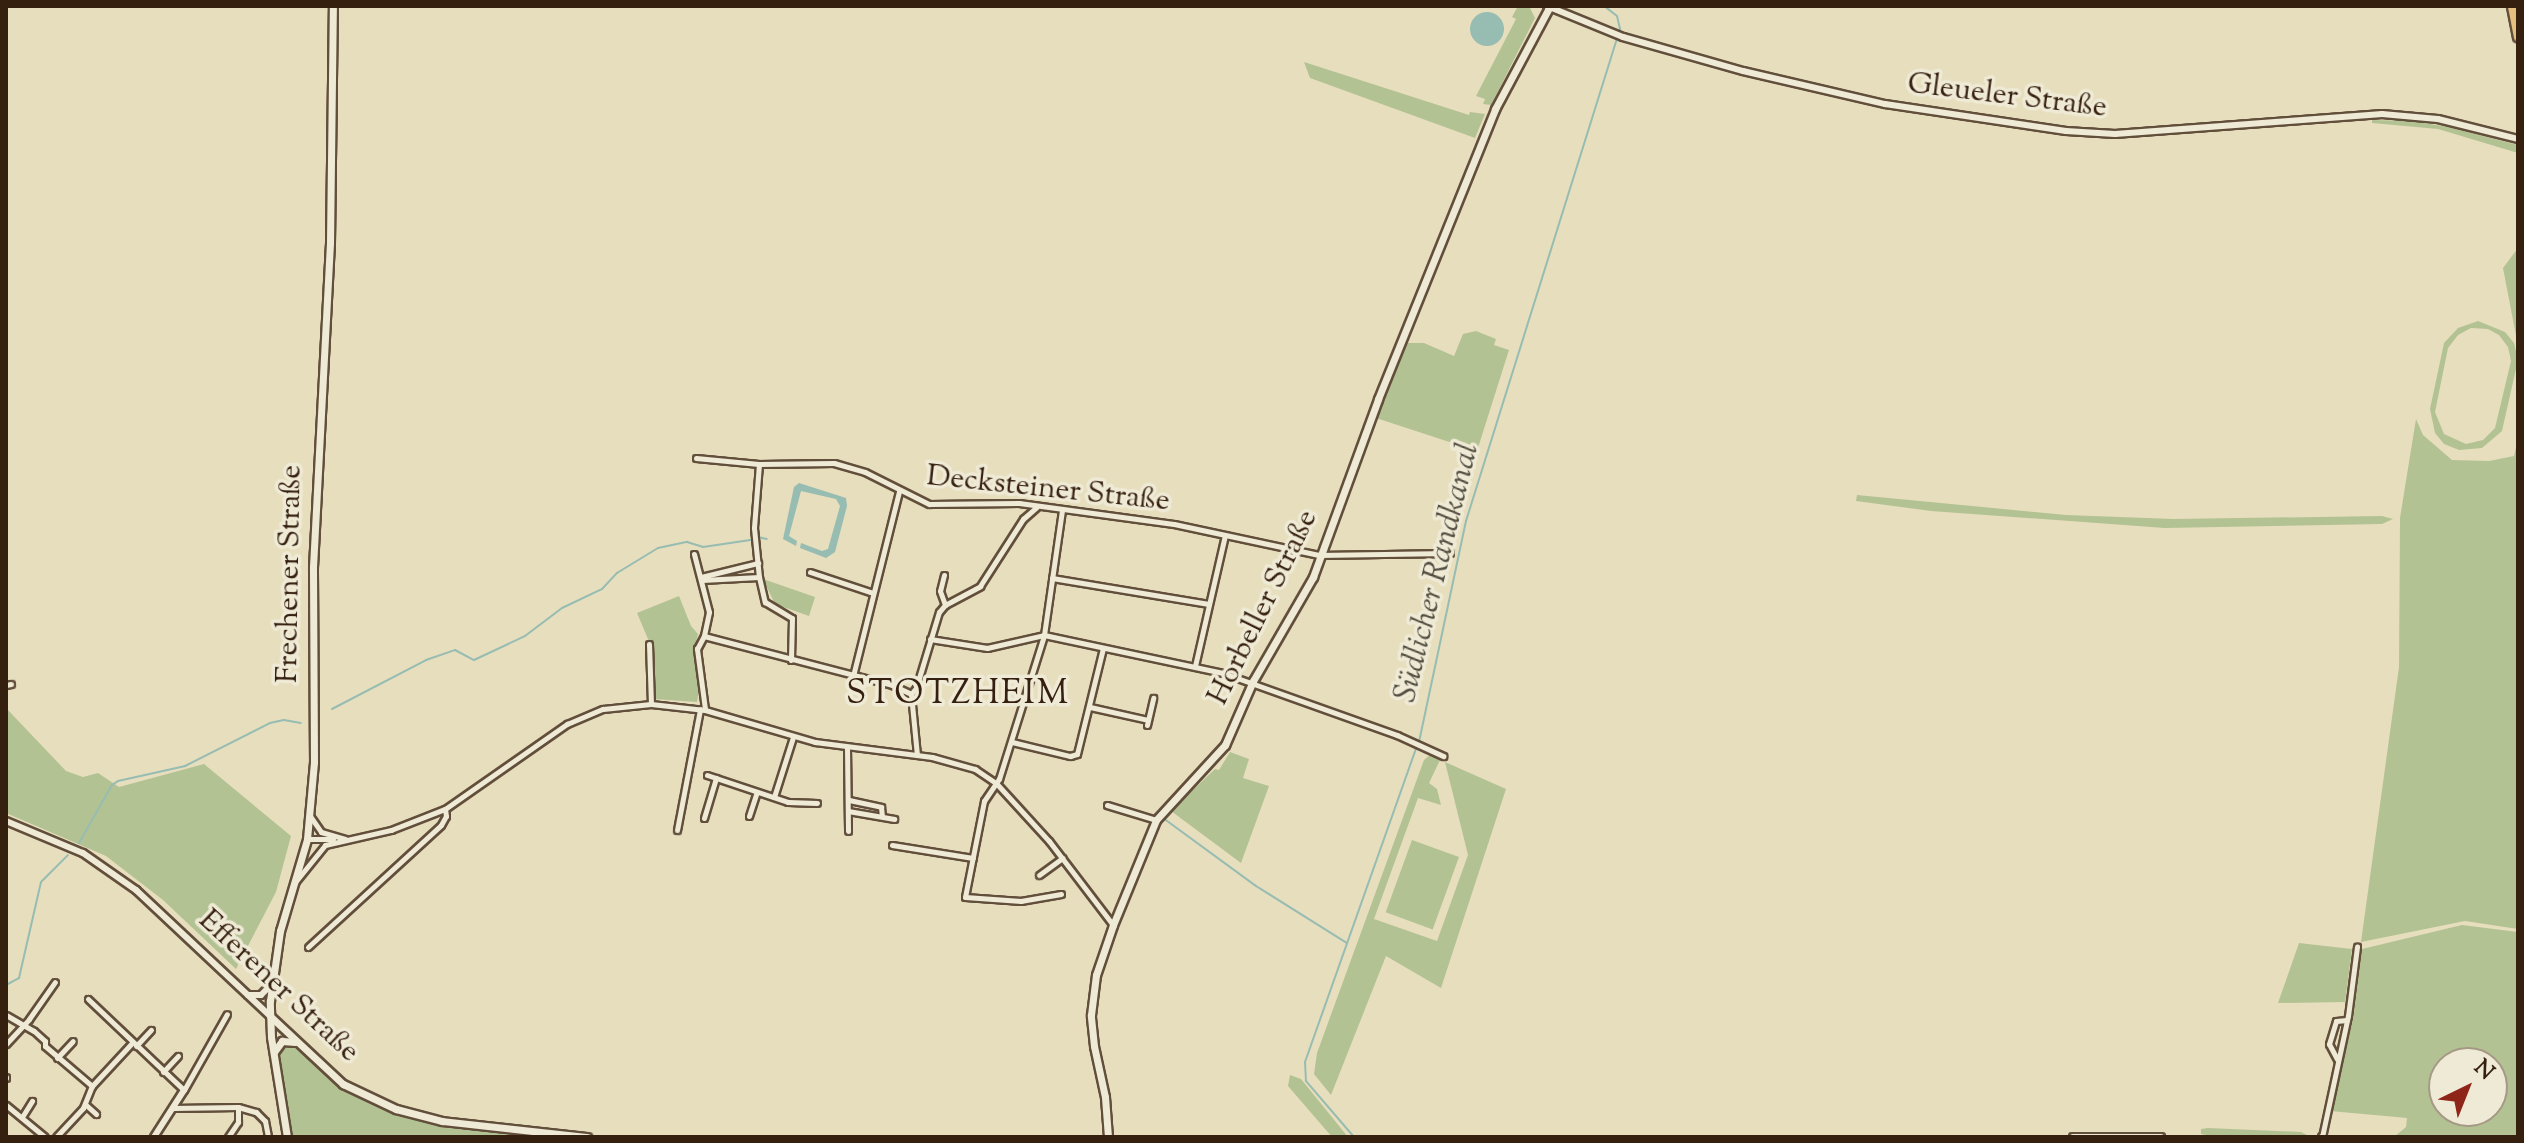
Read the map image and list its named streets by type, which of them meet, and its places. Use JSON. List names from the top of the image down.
{
  "streets": {
    "main road": ["Frechener Straße", "Horbeller Straße", "Efferener Straße"],
    "street": ["Gleueler Straße", "Decksteiner Straße"]
  },
  "crossings": [
    ["Gleueler Straße", "Horbeller Straße"],
    ["Decksteiner Straße", "Horbeller Straße"],
    ["Frechener Straße", "Efferener Straße"]
  ],
  "districts": ["STOTZHEIM"],
  "water": ["Südlicher Randkanal"],
  "north": "top right"
}
